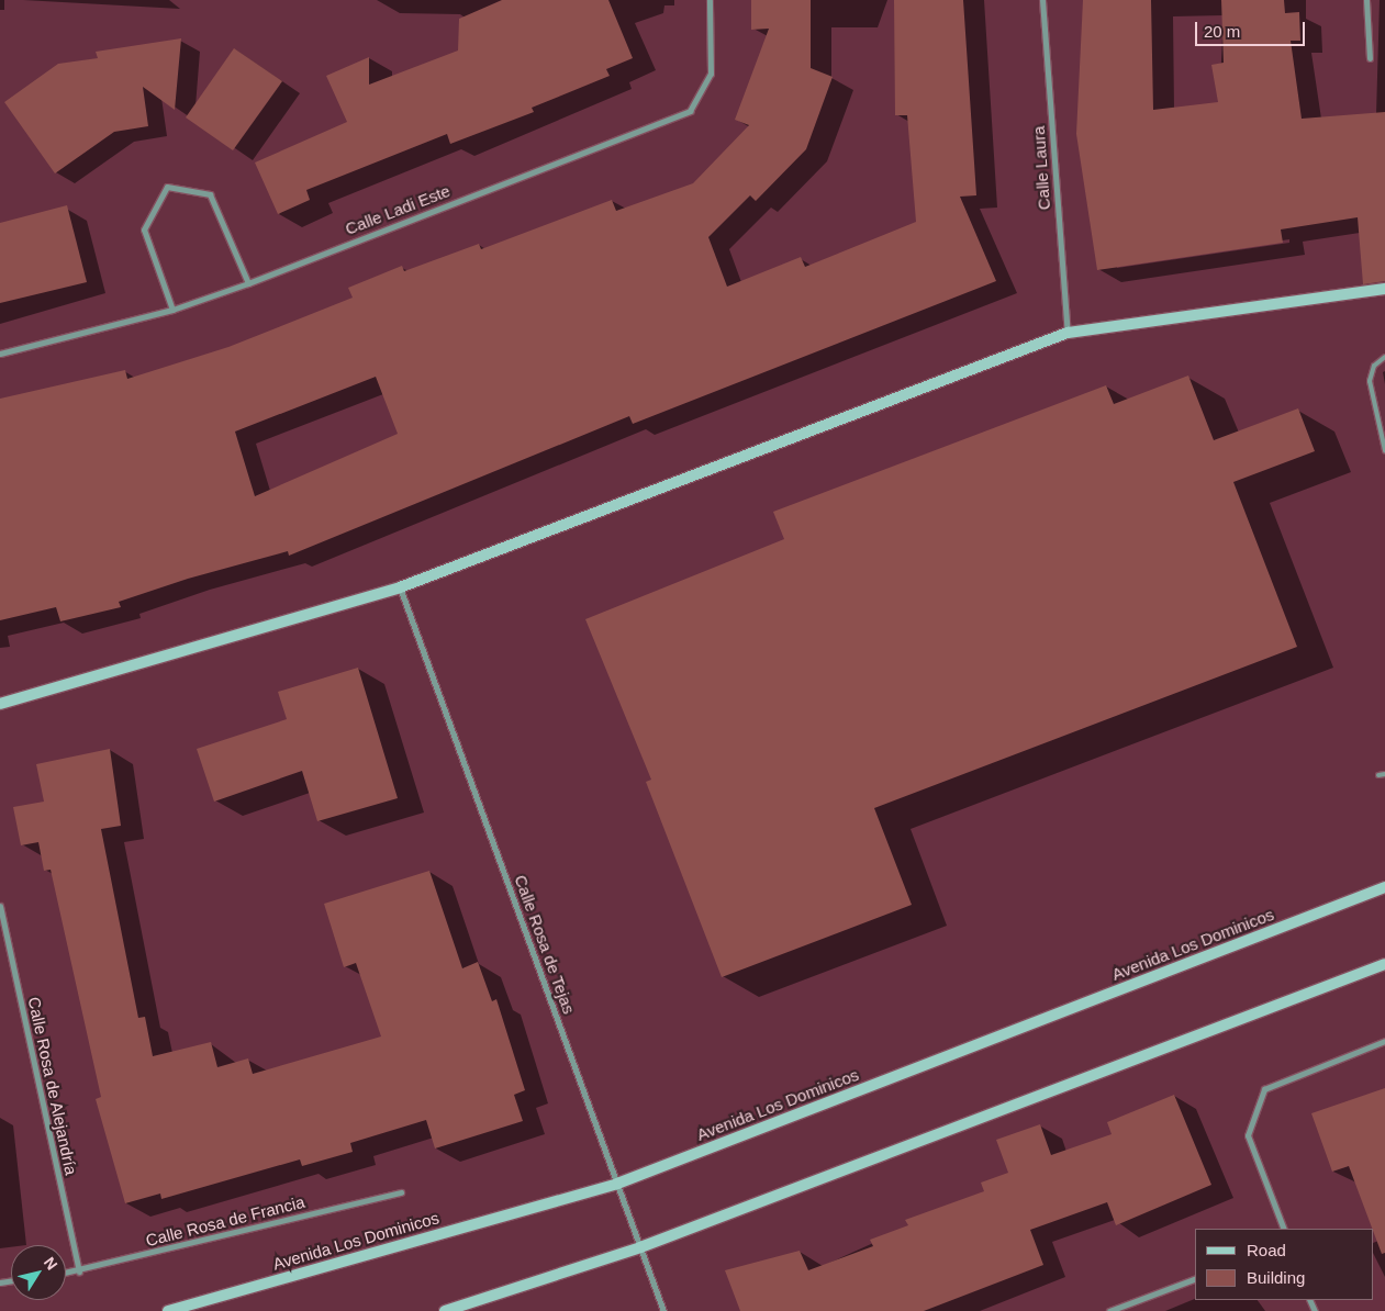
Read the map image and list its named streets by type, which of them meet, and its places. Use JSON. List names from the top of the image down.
{
  "streets": {
    "street": [
      "Calle Laura",
      "Calle Ladi Este",
      "Calle Rosa de Tejas",
      "Avenida Los Dominicos",
      "Calle Rosa de Alejandría",
      "Calle Rosa de Francia"
    ]
  },
  "crossings": [
    ["Calle Rosa de Tejas", "Avenida Los Dominicos"],
    ["Calle Rosa de Alejandría", "Calle Rosa de Francia"]
  ],
  "legend": ["Road", "Building"],
  "scale_bar": "20 m",
  "north": "top right"
}
